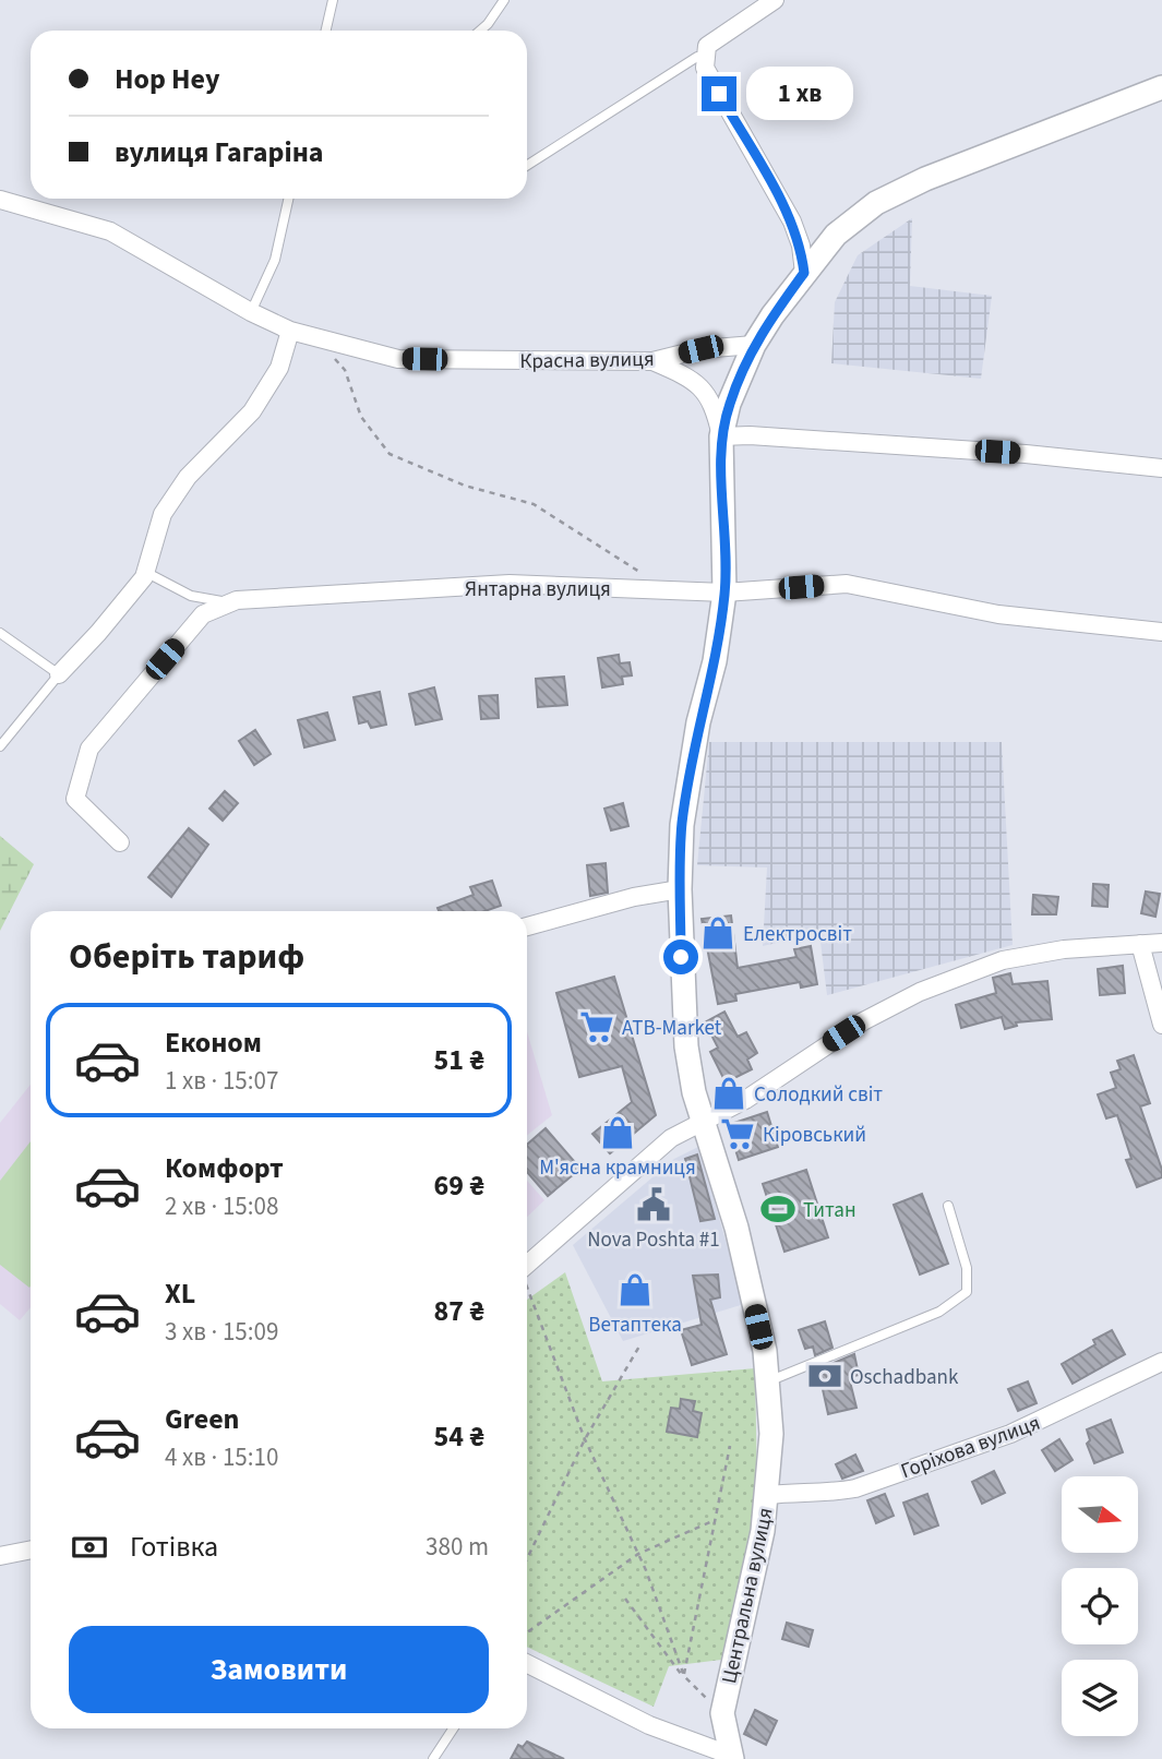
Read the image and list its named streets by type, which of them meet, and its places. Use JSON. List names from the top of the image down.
{
  "streets": {
    "street": [
      "Красна вулиця",
      "Янтарна вулиця",
      "Горіхова вулиця",
      "Центральна вулиця"
    ]
  },
  "crossings": [
    ["Красна вулиця", "Центральна вулиця"],
    ["Янтарна вулиця", "Центральна вулиця"],
    ["Горіхова вулиця", "Центральна вулиця"]
  ],
  "places": {
    "shop": [
      "Електросвіт",
      "Солодкий світ",
      "М'ясна крамниця",
      "Ветаптека"
    ],
    "supermarket": ["ATB-Market", "Кіровський"],
    "public building": ["Nova Poshta #1"],
    "sports": ["Титан"],
    "bank": ["Oschadbank"]
  },
  "north": "right",
  "page": {
    "banner": ["Hop Hey", "вулиця Гагаріна"],
    "bubble": "1 хв",
    "heading": "Оберіть тариф",
    "list": [
      {
        "name": "Економ",
        "note": "1 хв · 15:07",
        "value": "51 ₴"
      },
      {
        "name": "Комфорт",
        "note": "2 хв · 15:08",
        "value": "69 ₴"
      },
      {
        "name": "XL",
        "note": "3 хв · 15:09",
        "value": "87 ₴"
      },
      {
        "name": "Green",
        "note": "4 хв · 15:10",
        "value": "54 ₴"
      }
    ],
    "pay": ["Готівка", "380 m"],
    "buttons": "Замовити"
  }
}
